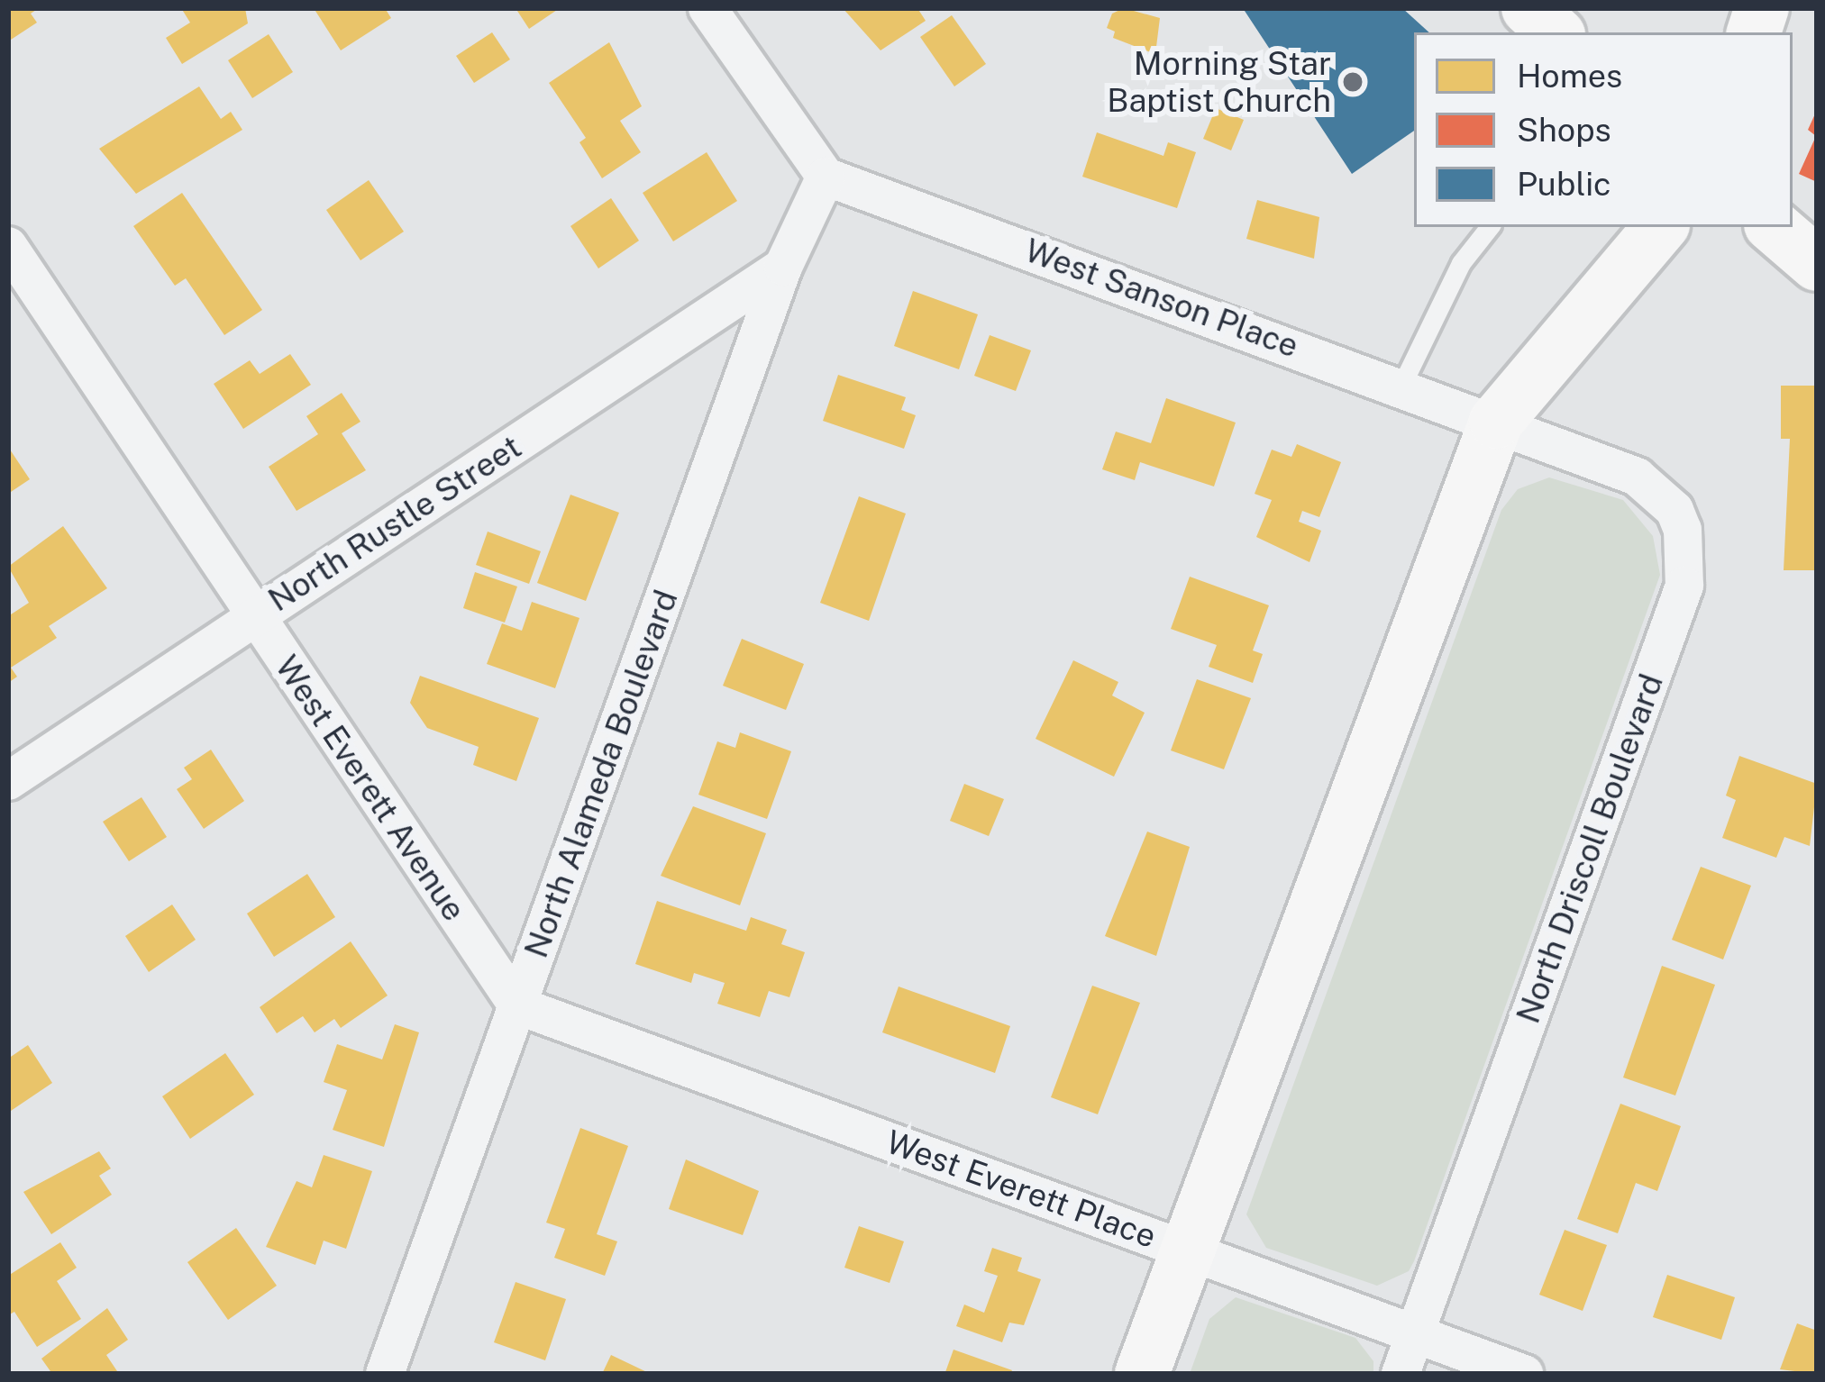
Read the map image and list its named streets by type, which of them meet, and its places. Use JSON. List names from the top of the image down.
{
  "streets": {
    "street": [
      "West Sanson Place",
      "North Rustle Street",
      "North Alameda Boulevard",
      "West Everett Avenue",
      "North Driscoll Boulevard",
      "West Everett Place"
    ]
  },
  "crossings": [
    ["West Sanson Place", "North Alameda Boulevard"],
    ["West Sanson Place", "North Driscoll Boulevard"],
    ["North Rustle Street", "North Alameda Boulevard"],
    ["North Rustle Street", "West Everett Avenue"],
    ["North Alameda Boulevard", "West Everett Avenue"],
    ["North Alameda Boulevard", "West Everett Place"],
    ["West Everett Avenue", "West Everett Place"],
    ["North Driscoll Boulevard", "West Everett Place"]
  ],
  "places": ["Morning Star Baptist Church"],
  "legend": ["Homes", "Shops", "Public"]
}
